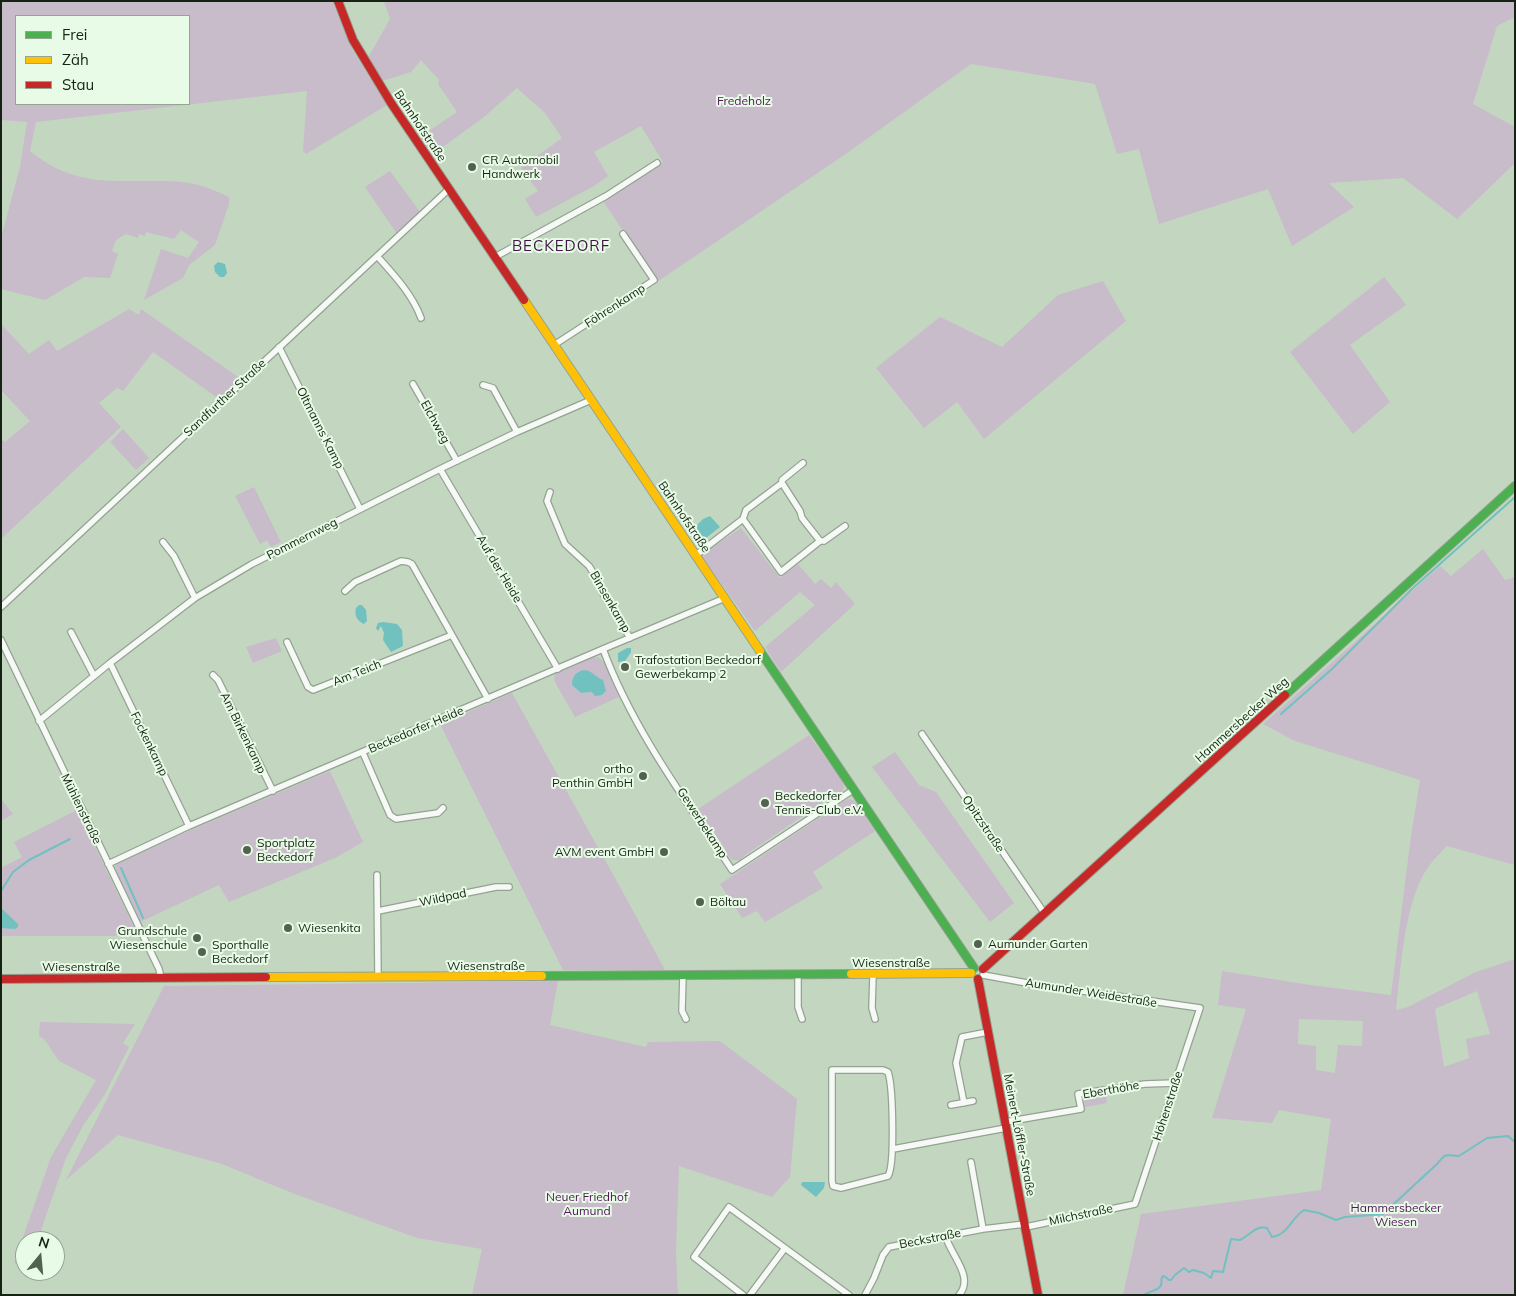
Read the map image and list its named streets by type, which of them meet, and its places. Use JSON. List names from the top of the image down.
{
  "streets": {
    "street": [
      "Bahnhofstraße",
      "Föhrenkamp",
      "Sandfurther Straße",
      "Elchweg",
      "Oltmanns Kamp",
      "Pommernweg",
      "Auf der Heide",
      "Binsenkamp",
      "Am Teich",
      "Hammersbecker Weg",
      "Beckedorfer Heide",
      "Am Birkenkamp",
      "Fockenkamp",
      "Mühlenstraße",
      "Gewerbekamp",
      "Opitzstraße",
      "Wildpad",
      "Wiesenstraße",
      "Aumunder Weidestraße",
      "Eberthöhe",
      "Höhenstraße",
      "Meinert-Löffler-Straße",
      "Milchstraße",
      "Beckstraße"
    ]
  },
  "crossings": [
    ["Bahnhofstraße", "Föhrenkamp"],
    ["Bahnhofstraße", "Sandfurther Straße"],
    ["Bahnhofstraße", "Pommernweg"],
    ["Bahnhofstraße", "Beckedorfer Heide"],
    ["Bahnhofstraße", "Gewerbekamp"],
    ["Bahnhofstraße", "Wiesenstraße"],
    ["Sandfurther Straße", "Oltmanns Kamp"],
    ["Elchweg", "Pommernweg"],
    ["Oltmanns Kamp", "Pommernweg"],
    ["Pommernweg", "Auf der Heide"],
    ["Pommernweg", "Fockenkamp"],
    ["Pommernweg", "Mühlenstraße"],
    ["Auf der Heide", "Beckedorfer Heide"],
    ["Binsenkamp", "Beckedorfer Heide"],
    ["Hammersbecker Weg", "Opitzstraße"],
    ["Hammersbecker Weg", "Aumunder Weidestraße"],
    ["Hammersbecker Weg", "Meinert-Löffler-Straße"],
    ["Beckedorfer Heide", "Am Birkenkamp"],
    ["Beckedorfer Heide", "Fockenkamp"],
    ["Beckedorfer Heide", "Mühlenstraße"],
    ["Beckedorfer Heide", "Gewerbekamp"],
    ["Mühlenstraße", "Wiesenstraße"],
    ["Aumunder Weidestraße", "Höhenstraße"],
    ["Aumunder Weidestraße", "Meinert-Löffler-Straße"],
    ["Eberthöhe", "Höhenstraße"],
    ["Eberthöhe", "Meinert-Löffler-Straße"],
    ["Höhenstraße", "Milchstraße"],
    ["Meinert-Löffler-Straße", "Milchstraße"],
    ["Meinert-Löffler-Straße", "Beckstraße"],
    ["Milchstraße", "Beckstraße"]
  ],
  "districts": ["BECKEDORF"],
  "parks": ["Fredeholz", "Neuer Friedhof Aumund", "Hammersbecker Wiesen"],
  "places": [
    "CR Automobil Handwerk",
    "Trafostation Beckedorf Gewerbekamp 2",
    "ortho Penthin GmbH",
    "Beckedorfer Tennis-Club e.V.",
    "Sportplatz Beckedorf",
    "AVM event GmbH",
    "Böltau",
    "Wiesenkita",
    "Grundschule Wiesenschule",
    "Aumunder Garten",
    "Sporthalle Beckedorf"
  ],
  "legend": ["Frei", "Zäh", "Stau"],
  "north": "top"
}
